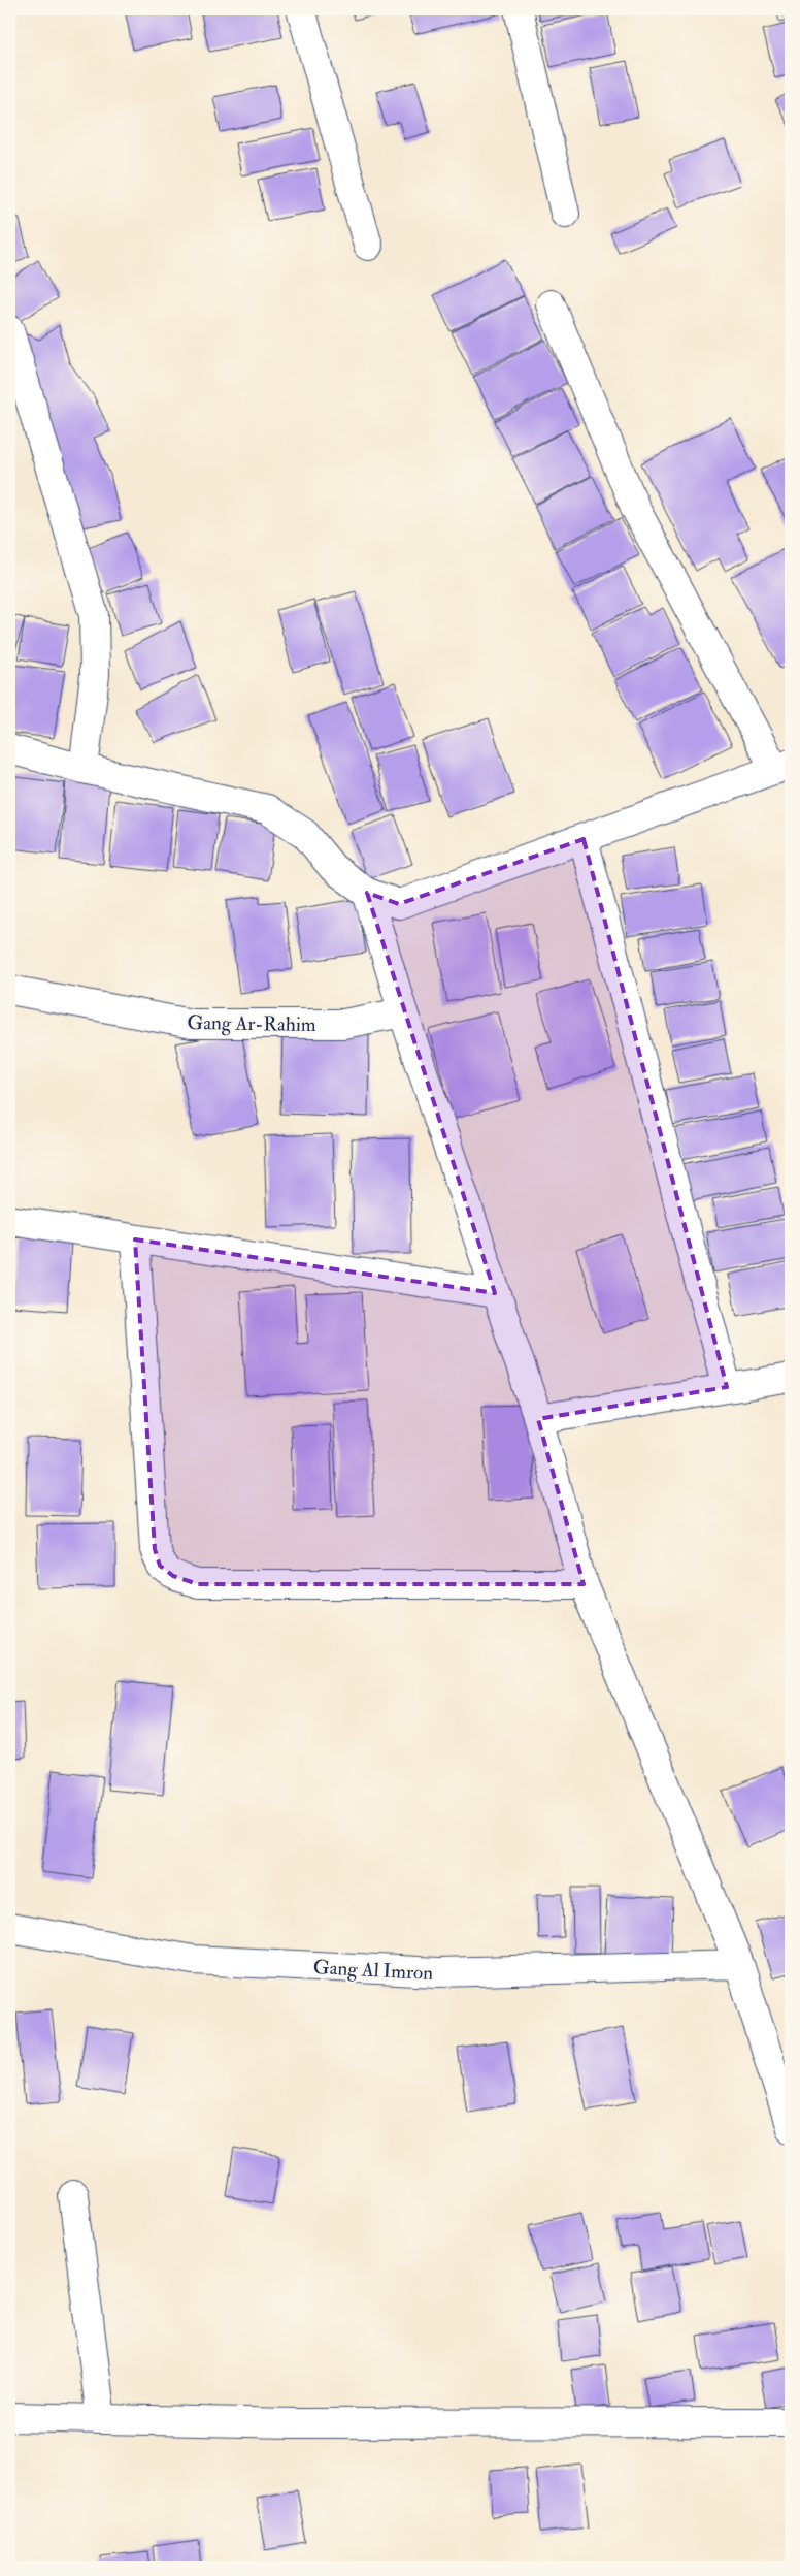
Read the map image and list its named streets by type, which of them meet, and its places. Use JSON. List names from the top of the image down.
{
  "streets": {
    "street": ["Gang Ar-Rahim", "Gang Al Imron"]
  }
}
